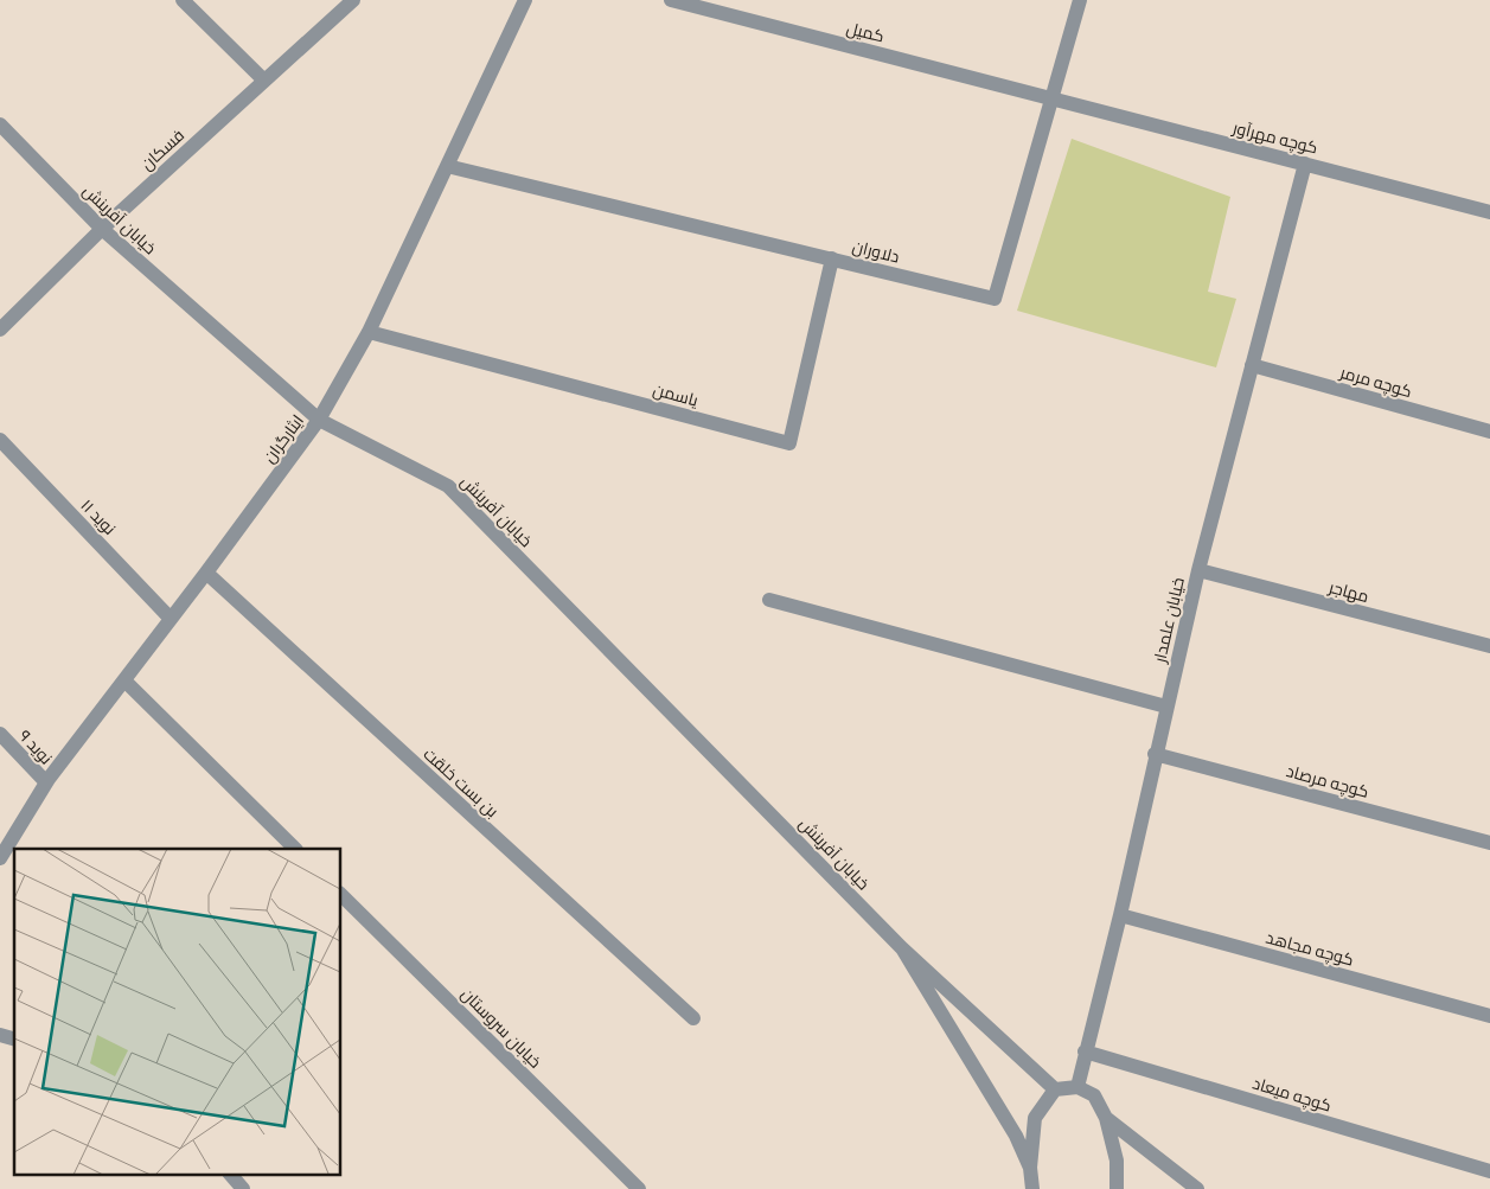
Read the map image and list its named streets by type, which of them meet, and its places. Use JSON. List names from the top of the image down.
{
  "streets": {
    "street": [
      "کمیل",
      "کوچه مهرآور",
      "فسکان",
      "خیابان آفرینش",
      "دلاوران",
      "کوچه مرمر",
      "یاسمن",
      "ایثارگران",
      "نوید ۱۱",
      "مهاجر",
      "خیابان علمدار",
      "نوید ۹",
      "کوچه مرصاد",
      "بن بست خلقت",
      "کوچه مجاهد",
      "خیابان سروستان",
      "کوچه میعاد"
    ]
  },
  "crossings": [
    ["کمیل", "کوچه مهرآور"],
    ["کمیل", "دلاوران"],
    ["کوچه مهرآور", "دلاوران"],
    ["کوچه مهرآور", "خیابان علمدار"],
    ["فسکان", "خیابان آفرینش"],
    ["خیابان آفرینش", "ایثارگران"],
    ["دلاوران", "یاسمن"],
    ["دلاوران", "ایثارگران"],
    ["کوچه مرمر", "خیابان علمدار"],
    ["یاسمن", "ایثارگران"],
    ["ایثارگران", "نوید ۱۱"],
    ["ایثارگران", "نوید ۹"],
    ["ایثارگران", "بن بست خلقت"],
    ["مهاجر", "خیابان علمدار"],
    ["خیابان علمدار", "کوچه مرصاد"],
    ["خیابان علمدار", "کوچه مجاهد"],
    ["خیابان علمدار", "کوچه میعاد"]
  ]
}
